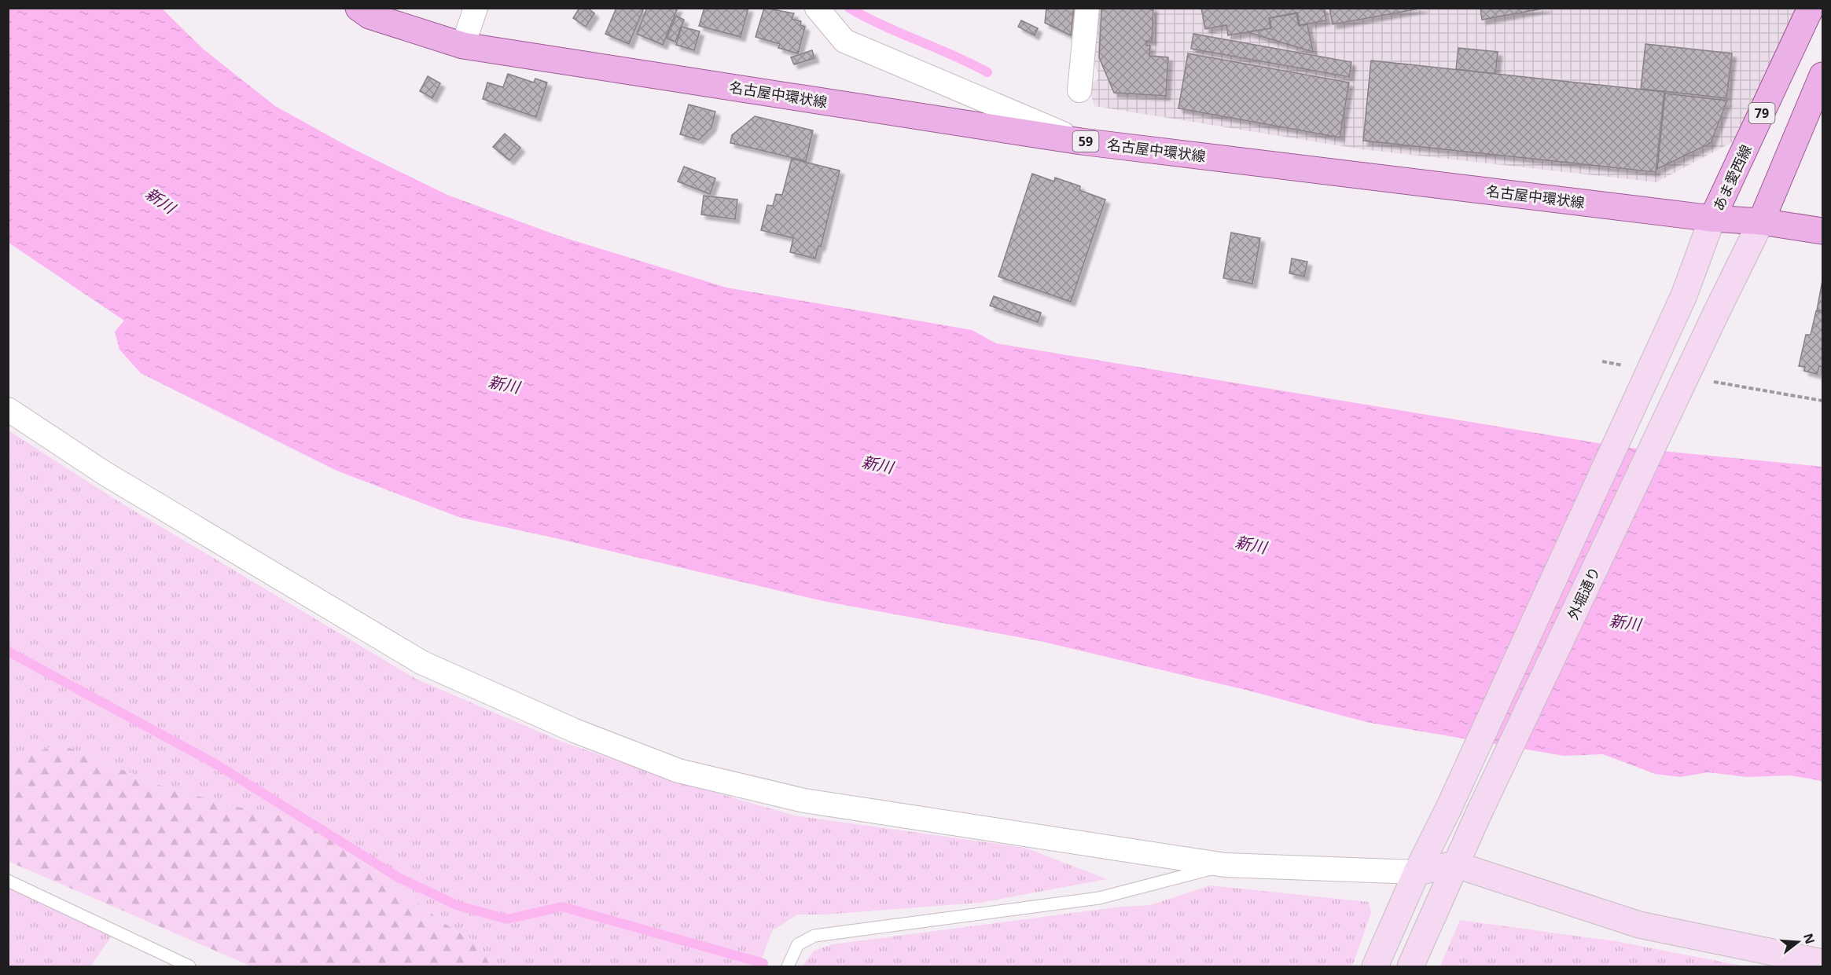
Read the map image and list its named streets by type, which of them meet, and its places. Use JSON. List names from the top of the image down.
{
  "streets": {
    "main road": [
      "名古屋中環状線",
      "79",
      "59",
      "あま愛西線",
      "外堀通り"
    ]
  },
  "crossings": [
    ["名古屋中環状線", "あま愛西線"],
    ["名古屋中環状線", "外堀通り"]
  ],
  "water": ["新川"],
  "north": "right"
}
